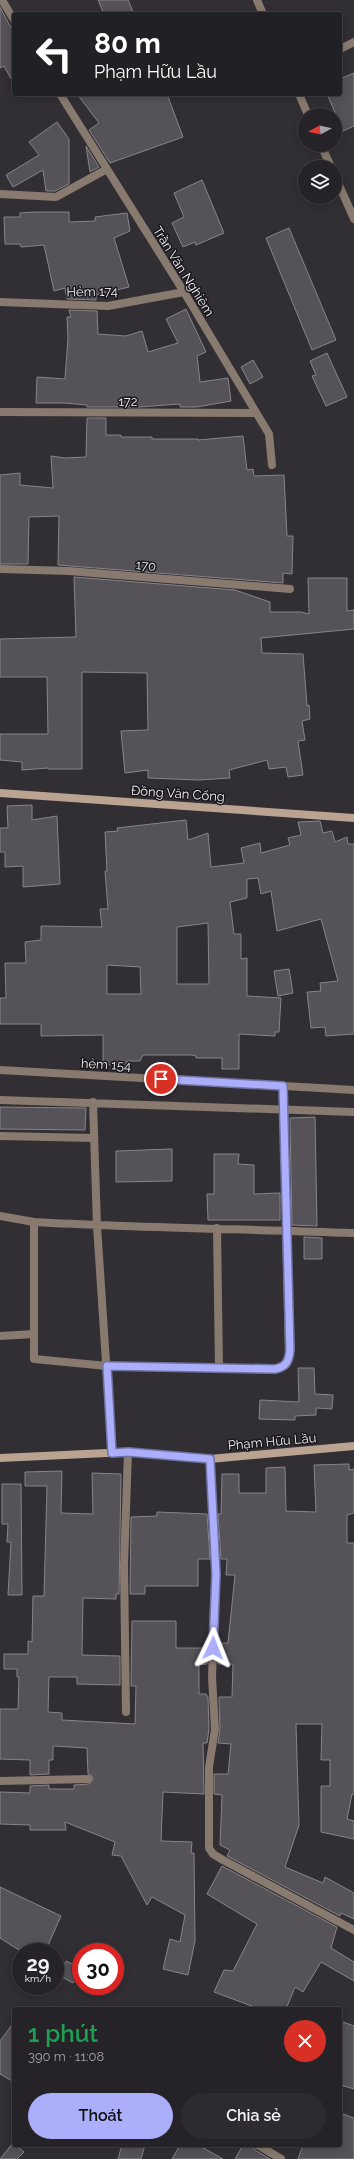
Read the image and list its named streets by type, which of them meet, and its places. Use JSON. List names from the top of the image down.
{
  "streets": {
    "street": [
      "Trần Văn Nghiêm",
      "Hẻm 174",
      "172",
      "170",
      "Đồng Văn Cống",
      "hẻm 154",
      "Phạm Hữu Lầu"
    ]
  },
  "crossings": [
    ["Trần Văn Nghiêm", "Hẻm 174"],
    ["Trần Văn Nghiêm", "172"]
  ],
  "north": "left",
  "page": {
    "turn": ["80 m", "Phạm Hữu Lầu"],
    "speed": "29 km/h",
    "limit": "30",
    "heading": ["1 phút", "390 m · 11:08"],
    "buttons": ["Thoát", "Chia sẻ"]
  }
}
